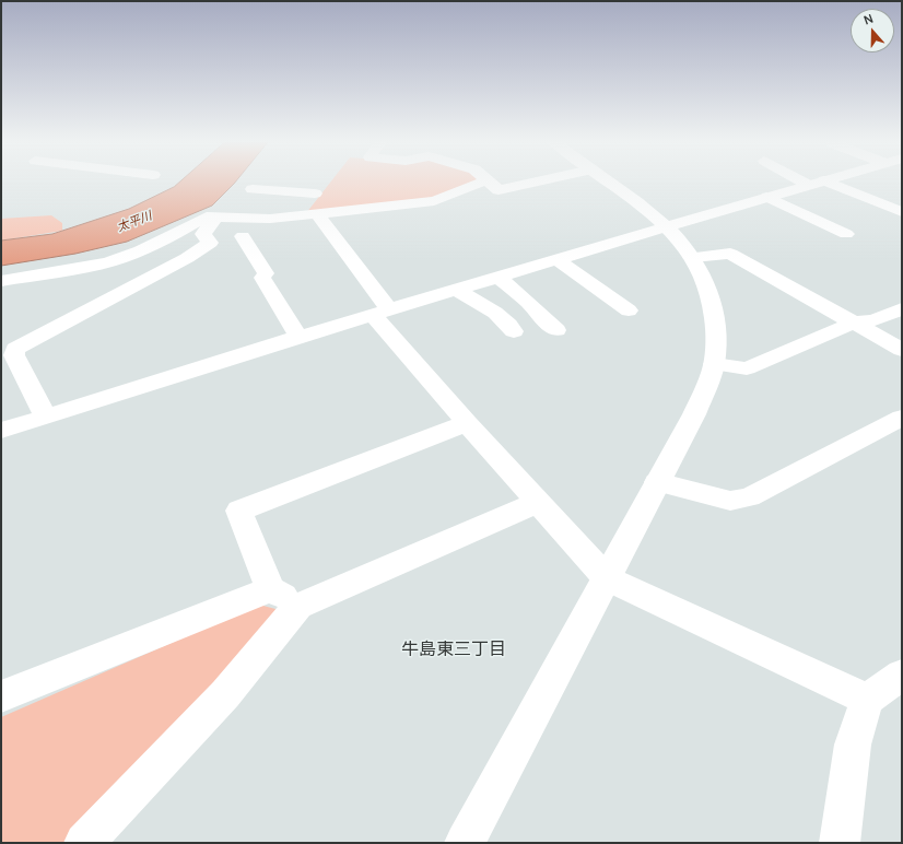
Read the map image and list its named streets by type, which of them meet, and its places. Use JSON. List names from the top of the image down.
{
  "districts": ["牛島東三丁目"],
  "water": ["太平川"],
  "north": "top"
}
